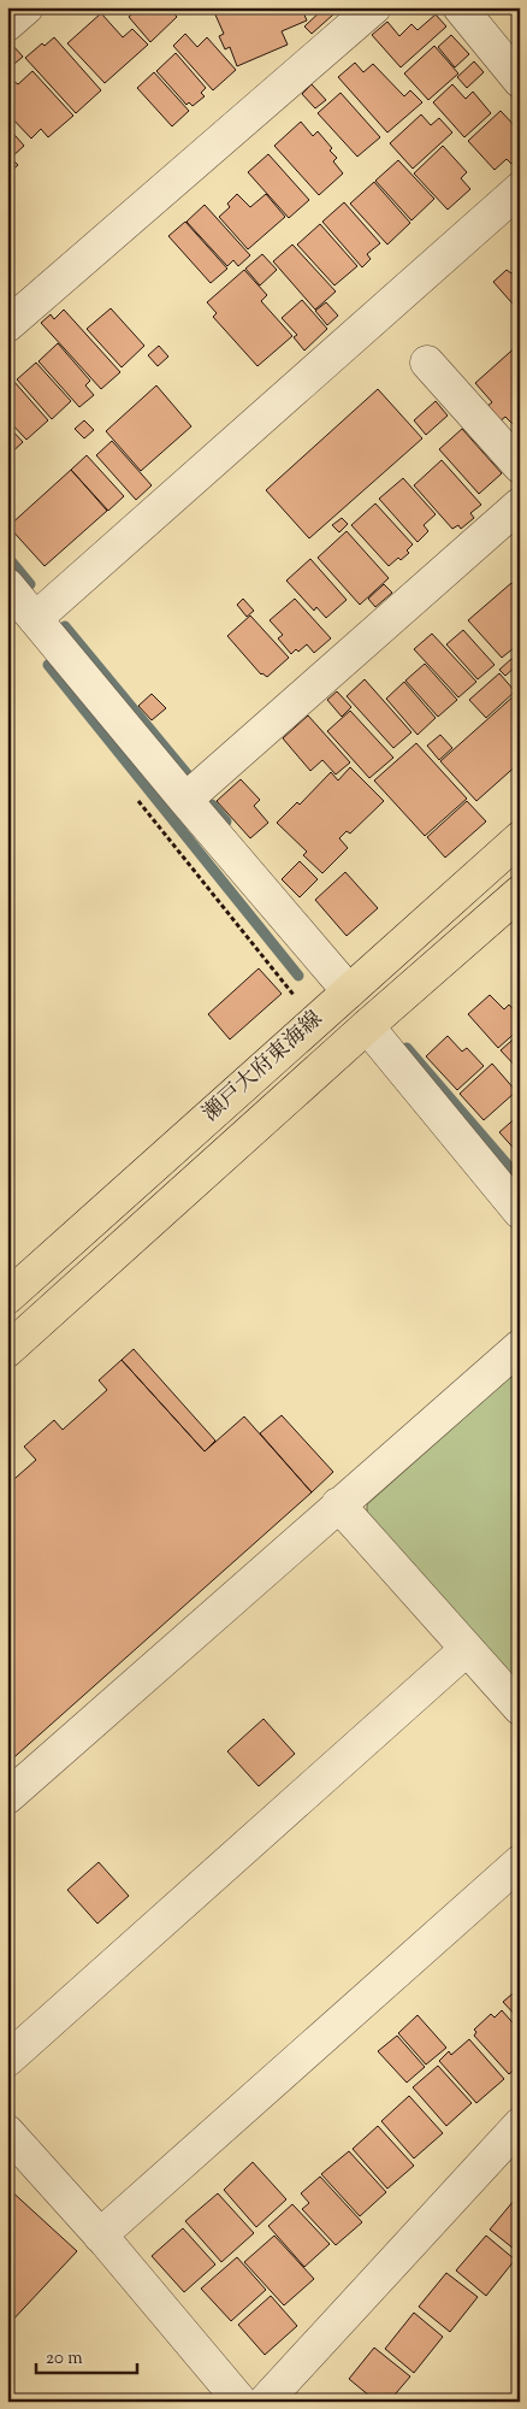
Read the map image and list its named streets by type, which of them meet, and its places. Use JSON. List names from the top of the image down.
{
  "streets": {
    "main road": ["瀬戸大府東海線"]
  },
  "scale_bar": "20 m"
}
